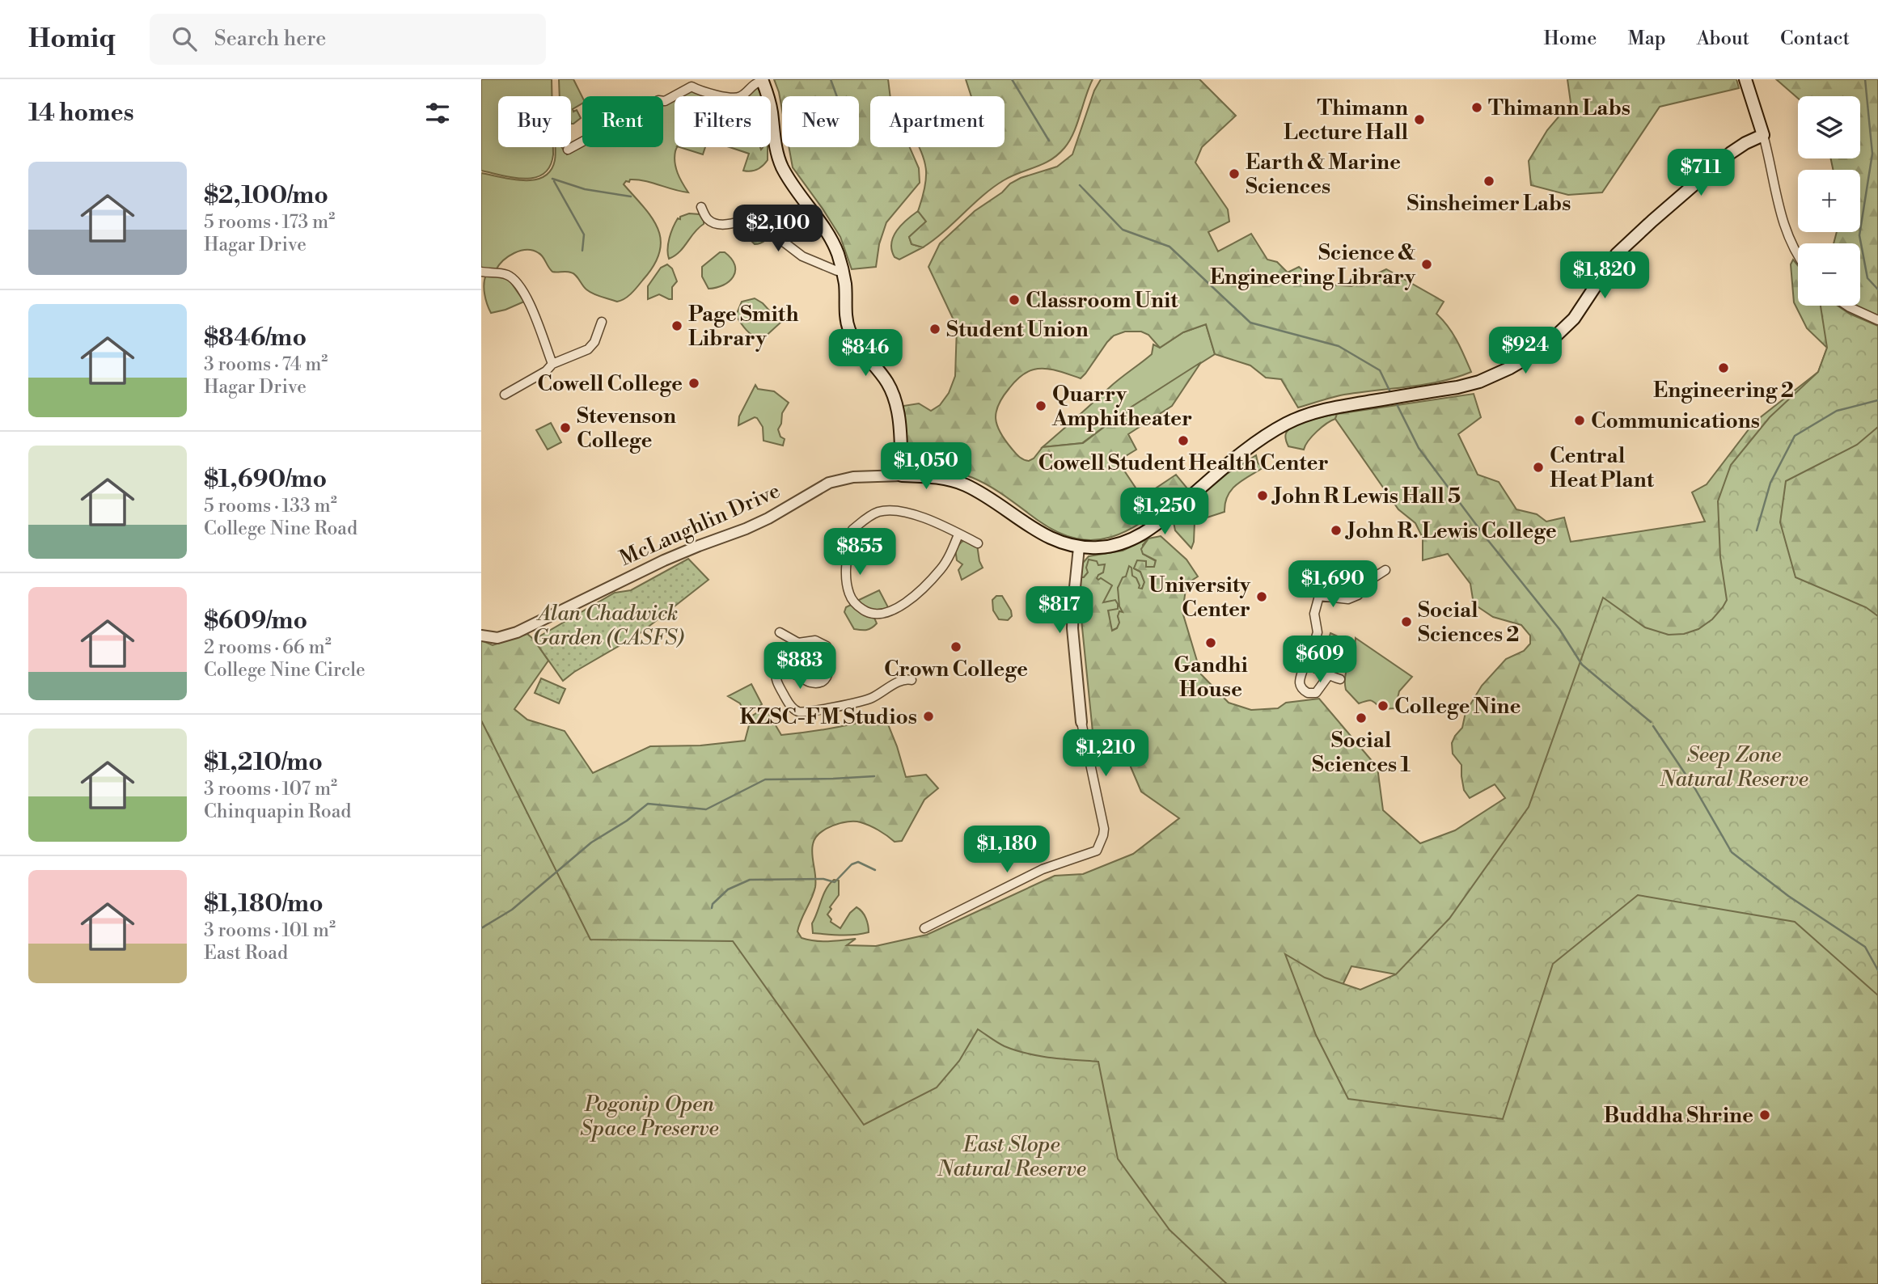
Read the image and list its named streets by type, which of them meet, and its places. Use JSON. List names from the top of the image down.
{
  "streets": {
    "main road": ["McLaughlin Drive"]
  },
  "parks": [
    "Alan Chadwick Garden (CASFS)",
    "Seep Zone Natural Reserve",
    "Pogonip Open Space Preserve",
    "East Slope Natural Reserve"
  ],
  "places": [
    "Thimann Labs",
    "Thimann Lecture Hall",
    "Earth & Marine Sciences",
    "Sinsheimer Labs",
    "Science & Engineering Library",
    "Classroom Unit",
    "Page Smith Library",
    "Student Union",
    "Engineering 2",
    "Cowell College",
    "Quarry Amphitheater",
    "Communications",
    "Stevenson College",
    "Cowell Student Health Center",
    "Central Heat Plant",
    "John R Lewis Hall 5",
    "John R. Lewis College",
    "University Center",
    "Social Sciences 2",
    "Gandhi House",
    "Crown College",
    "College Nine",
    "KZSC-FM Studios",
    "Social Sciences 1",
    "Buddha Shrine"
  ],
  "page": {
    "header": "Homiq",
    "search": "Search here",
    "nav": [
      "Home",
      "Map",
      "About",
      "Contact"
    ],
    "heading": "14 homes",
    "map_buttons": ["+", "−"],
    "chip": [
      "Buy",
      "Rent",
      "Filters",
      "New",
      "Apartment"
    ],
    "list": [
      {
        "name": "$2,100/mo",
        "note": "5 rooms · 173 m² · Hagar Drive"
      },
      {
        "name": "$846/mo",
        "note": "3 rooms · 74 m² · Hagar Drive"
      },
      {
        "name": "$1,690/mo",
        "note": "5 rooms · 133 m² · College Nine Road"
      },
      {
        "name": "$609/mo",
        "note": "2 rooms · 66 m² · College Nine Circle"
      },
      {
        "name": "$1,210/mo",
        "note": "3 rooms · 107 m² · Chinquapin Road"
      },
      {
        "name": "$1,180/mo",
        "note": "3 rooms · 101 m² · East Road"
      }
    ],
    "price": [
      "$711",
      "$2,100",
      "$1,820",
      "$924",
      "$846",
      "$1,050",
      "$1,250",
      "$855",
      "$1,690",
      "$817",
      "$609",
      "$883",
      "$1,210",
      "$1,180"
    ]
  }
}
